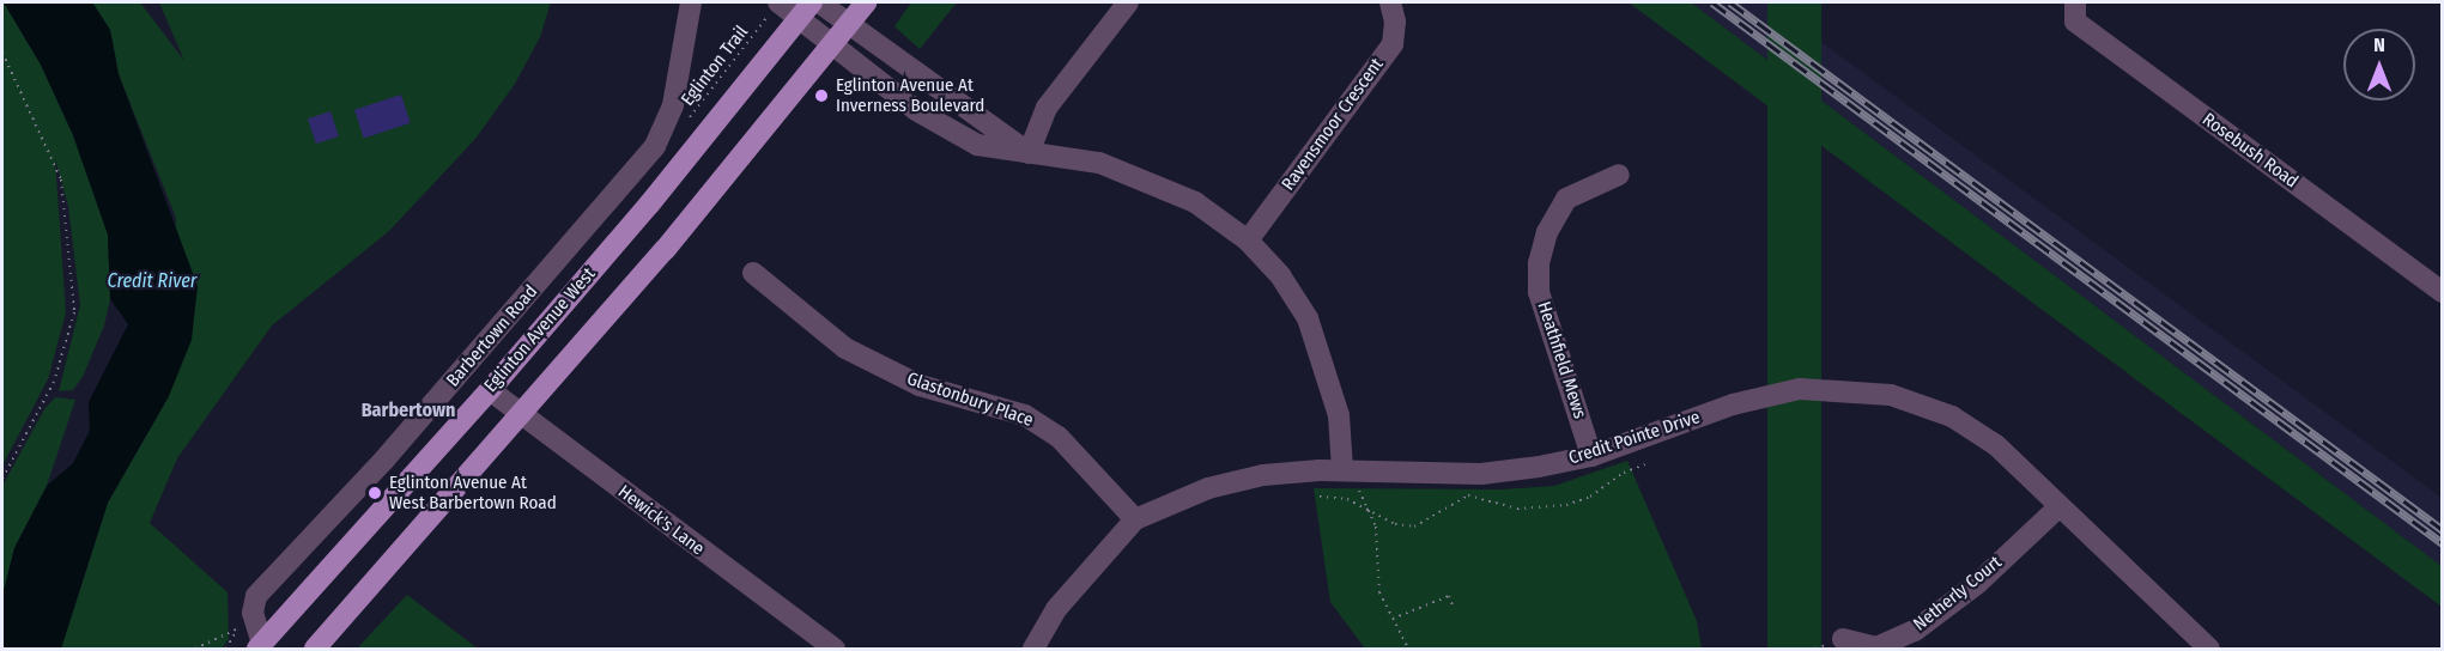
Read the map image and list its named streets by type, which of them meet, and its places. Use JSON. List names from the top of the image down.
{
  "streets": {
    "main road": ["Eglinton Avenue West"],
    "street": [
      "Ravensmoor Crescent",
      "Rosebush Road",
      "Barbertown Road",
      "Heathfield Mews",
      "Glastonbury Place",
      "Credit Pointe Drive",
      "Hewick's Lane",
      "Netherly Court"
    ],
    "path": ["Eglinton Trail"]
  },
  "crossings": [
    ["Eglinton Avenue West", "Barbertown Road"],
    ["Eglinton Avenue West", "Hewick's Lane"],
    ["Heathfield Mews", "Credit Pointe Drive"],
    ["Glastonbury Place", "Credit Pointe Drive"],
    ["Credit Pointe Drive", "Netherly Court"]
  ],
  "districts": ["Barbertown"],
  "water": ["Credit River"],
  "places": ["Eglinton Avenue At Inverness Boulevard", "Eglinton Avenue At West Barbertown Road"],
  "north": "top"
}
